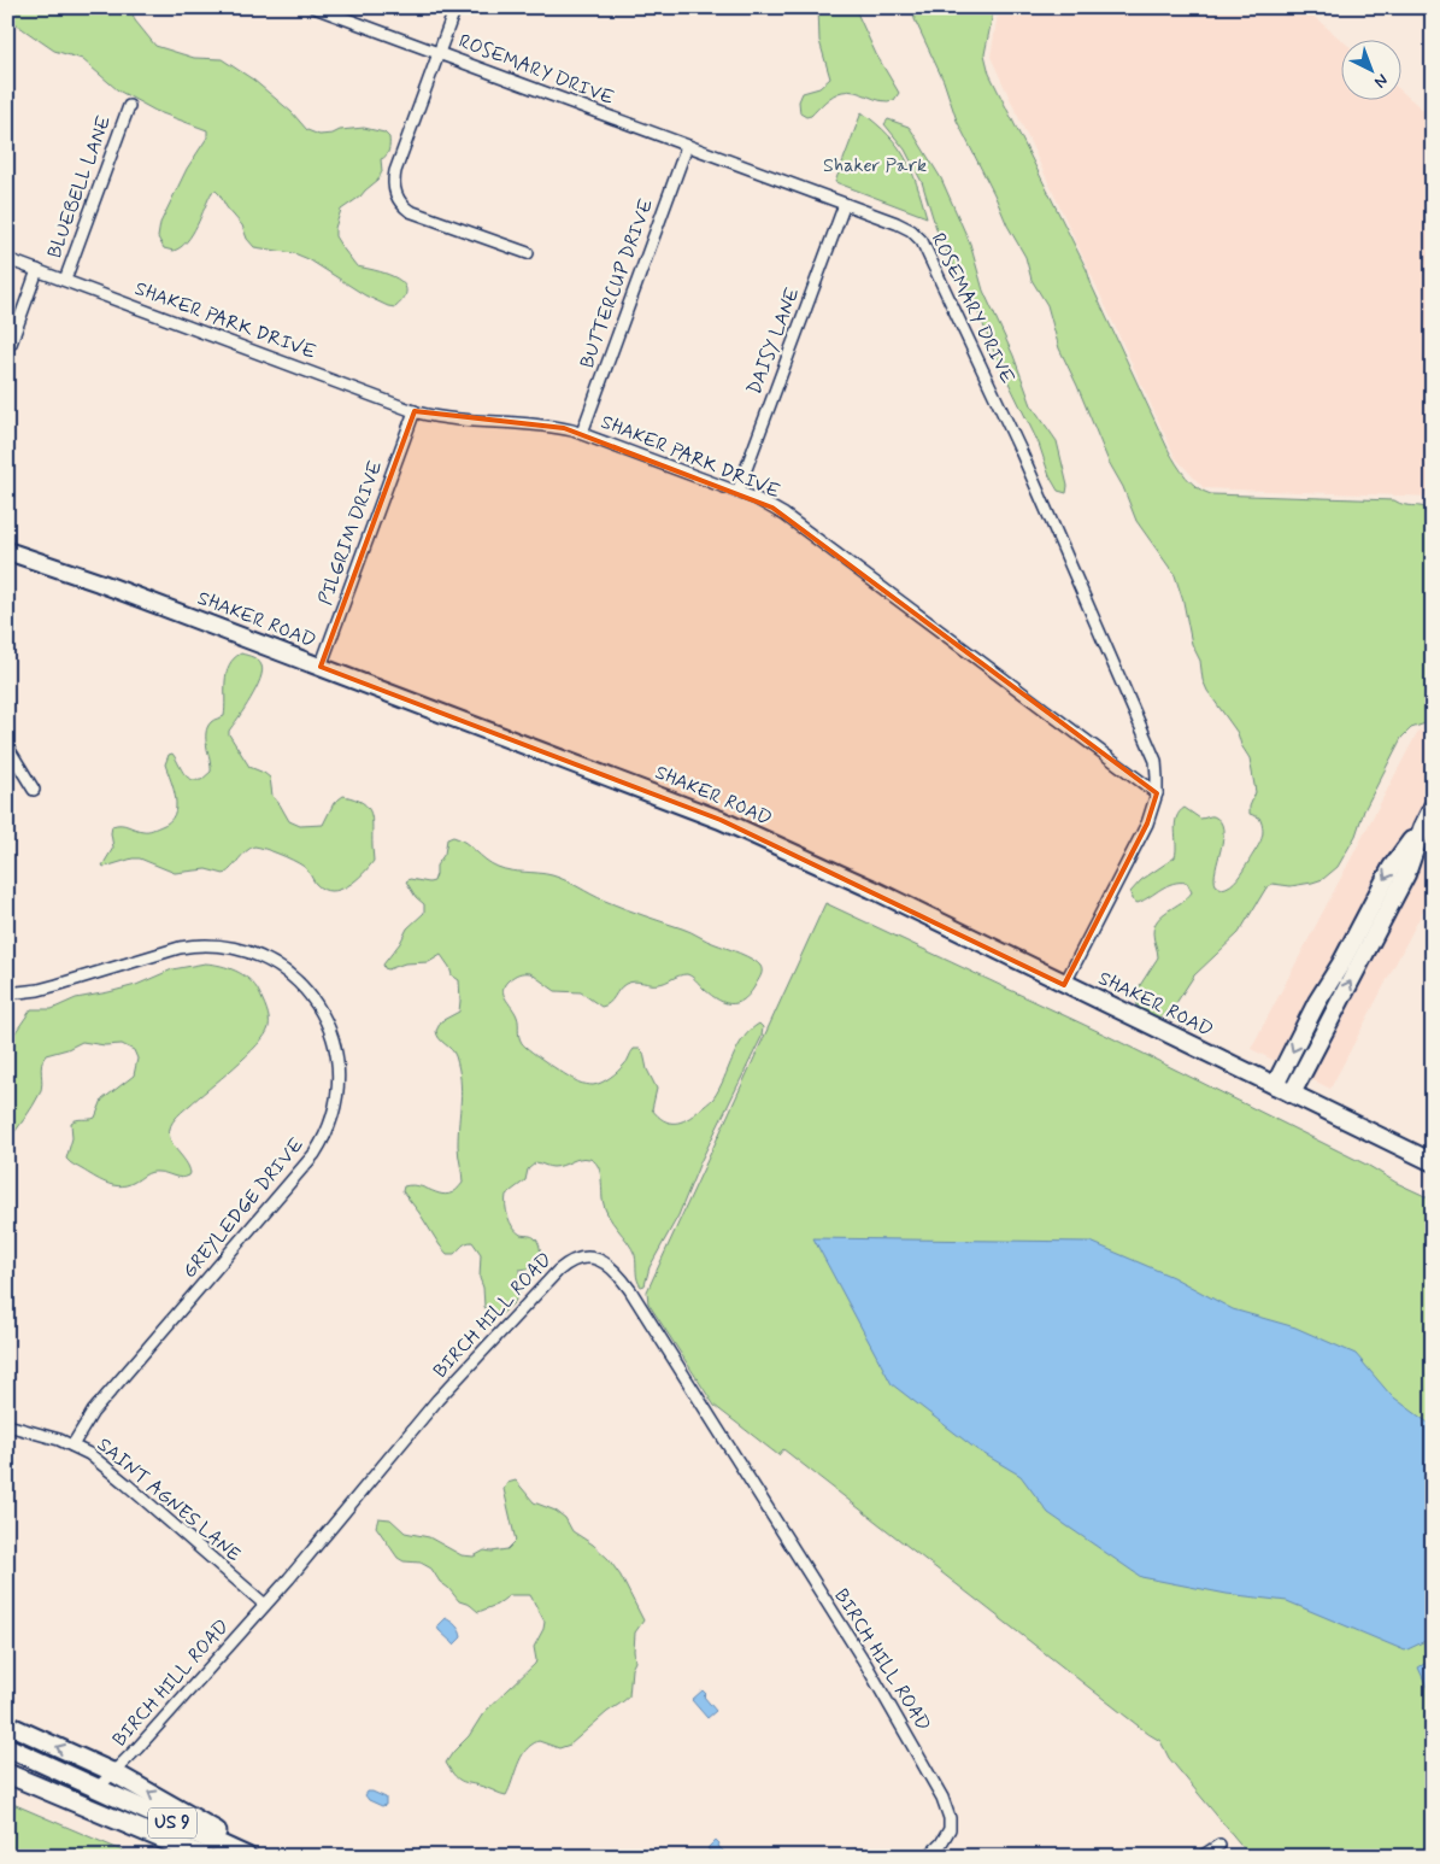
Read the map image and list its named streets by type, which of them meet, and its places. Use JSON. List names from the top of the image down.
{
  "streets": {
    "main road": ["SHAKER ROAD", "US 9"],
    "street": [
      "ROSEMARY DRIVE",
      "BLUEBELL LANE",
      "BUTTERCUP DRIVE",
      "SHAKER PARK DRIVE",
      "DAISY LANE",
      "PILGRIM DRIVE",
      "GREYLEDGE DRIVE",
      "BIRCH HILL ROAD",
      "SAINT AGNES LANE"
    ]
  },
  "crossings": [
    ["ROSEMARY DRIVE", "BUTTERCUP DRIVE"],
    ["ROSEMARY DRIVE", "SHAKER PARK DRIVE"],
    ["ROSEMARY DRIVE", "DAISY LANE"],
    ["BLUEBELL LANE", "SHAKER PARK DRIVE"],
    ["BUTTERCUP DRIVE", "SHAKER PARK DRIVE"],
    ["SHAKER PARK DRIVE", "DAISY LANE"],
    ["SHAKER PARK DRIVE", "PILGRIM DRIVE"],
    ["PILGRIM DRIVE", "SHAKER ROAD"],
    ["GREYLEDGE DRIVE", "SAINT AGNES LANE"],
    ["BIRCH HILL ROAD", "SAINT AGNES LANE"],
    ["BIRCH HILL ROAD", "US 9"]
  ],
  "parks": ["Shaker Park"],
  "north": "bottom right"
}
